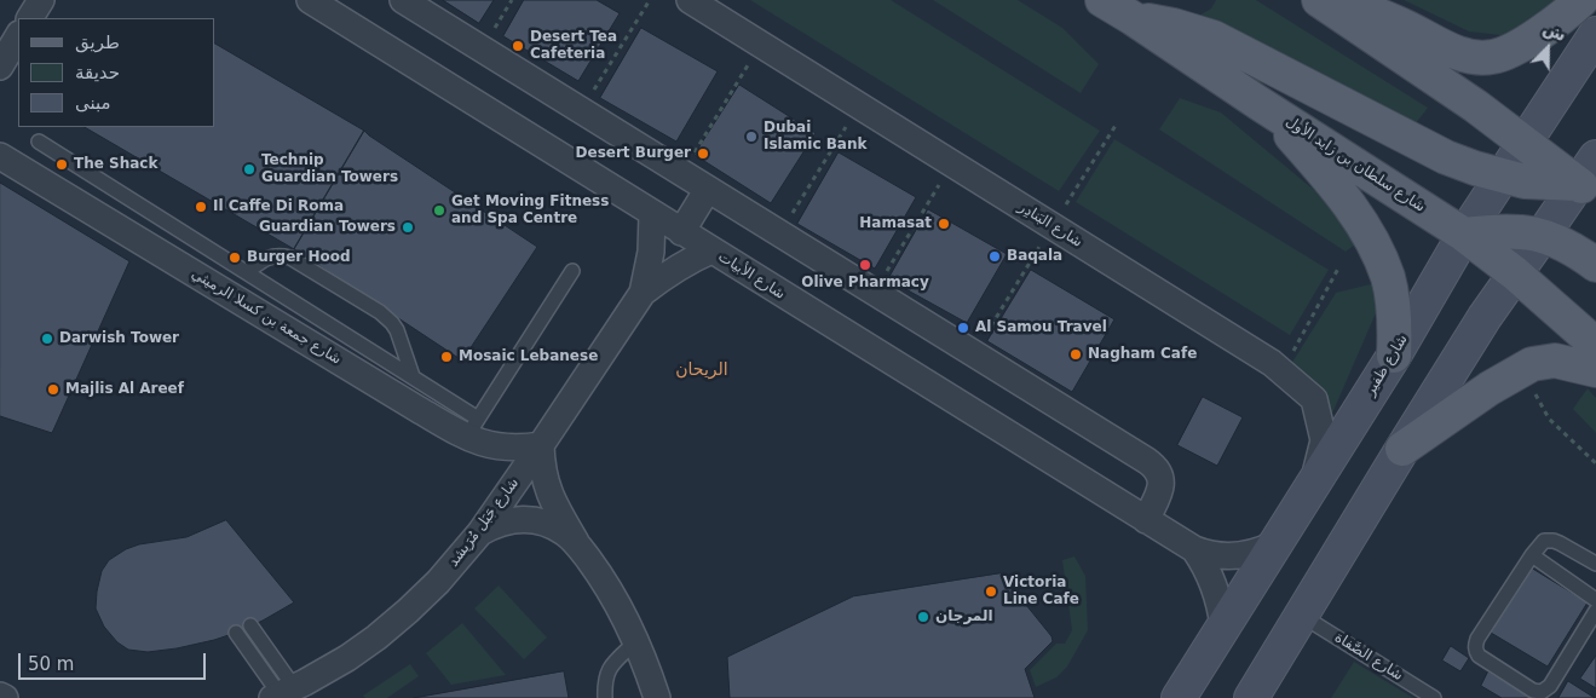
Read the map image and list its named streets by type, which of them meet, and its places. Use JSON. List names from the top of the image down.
{
  "streets": {
    "main road": ["شارع سلطان بن زايد الأول", "شارع ظفير"],
    "street": [
      "شارع البَنادِر",
      "شارع الأبيات",
      "شارع جمعة بن كسلا الرميثي",
      "شارع جَبَل مُرَيشد"
    ],
    "lane": ["شارع الصَّفاة"]
  },
  "crossings": [
    ["شارع سلطان بن زايد الأول", "شارع ظفير"],
    ["شارع البَنادِر", "شارع ظفير"],
    ["شارع الأبيات", "شارع ظفير"],
    ["شارع الأبيات", "شارع جَبَل مُرَيشد"],
    ["شارع جمعة بن كسلا الرميثي", "شارع جَبَل مُرَيشد"]
  ],
  "districts": ["الريحان"],
  "places": [
    "Desert Tea Cafeteria",
    "Dubai Islamic Bank",
    "Desert Burger",
    "The Shack",
    "Technip Guardian Towers",
    "Il Caffe Di Roma",
    "Get Moving Fitness and Spa Centre",
    "Hamasat",
    "Guardian Towers",
    "Baqala",
    "Burger Hood",
    "Olive Pharmacy",
    "Al Samou Travel",
    "Darwish Tower",
    "Nagham Cafe",
    "Mosaic Lebanese",
    "Majlis Al Areef",
    "Victoria Line Cafe",
    "المرجان"
  ],
  "legend": ["طريق", "حديقة", "مبنى"],
  "scale_bar": "50 m",
  "north": "top right"
}
